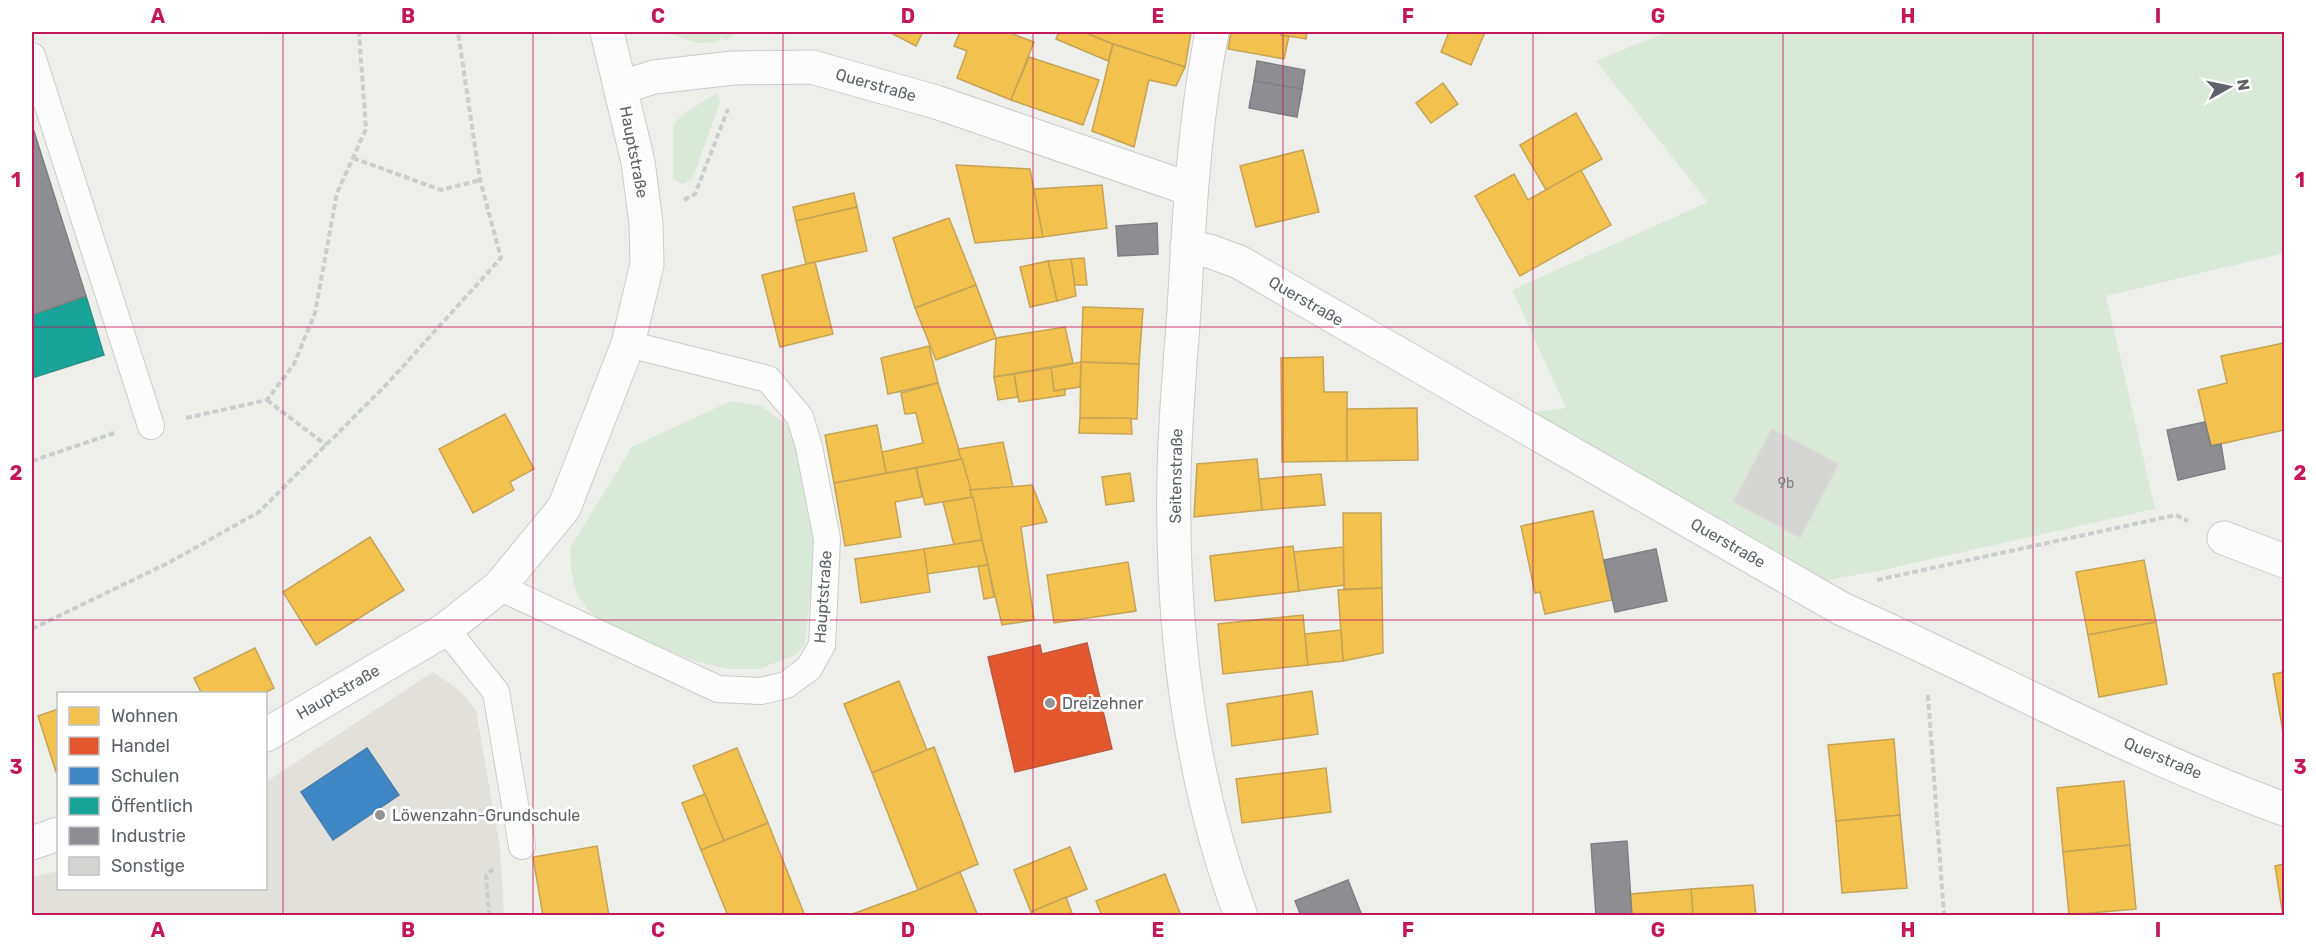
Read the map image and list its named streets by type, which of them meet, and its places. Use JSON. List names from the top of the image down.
{
  "streets": {
    "street": ["Querstraße", "Hauptstraße", "Seitenstraße"]
  },
  "crossings": [
    ["Querstraße", "Hauptstraße"],
    ["Querstraße", "Seitenstraße"]
  ],
  "places": ["Dreizehner", "Löwenzahn-Grundschule"],
  "house_numbers": ["9b"],
  "legend": [
    "Wohnen",
    "Handel",
    "Schulen",
    "Öffentlich",
    "Industrie",
    "Sonstige"
  ],
  "north": "right",
  "grid": {
    "columns": [
      "A",
      "B",
      "C",
      "D",
      "E",
      "F",
      "G",
      "H",
      "I"
    ],
    "rows": ["1", "2", "3"]
  }
}
